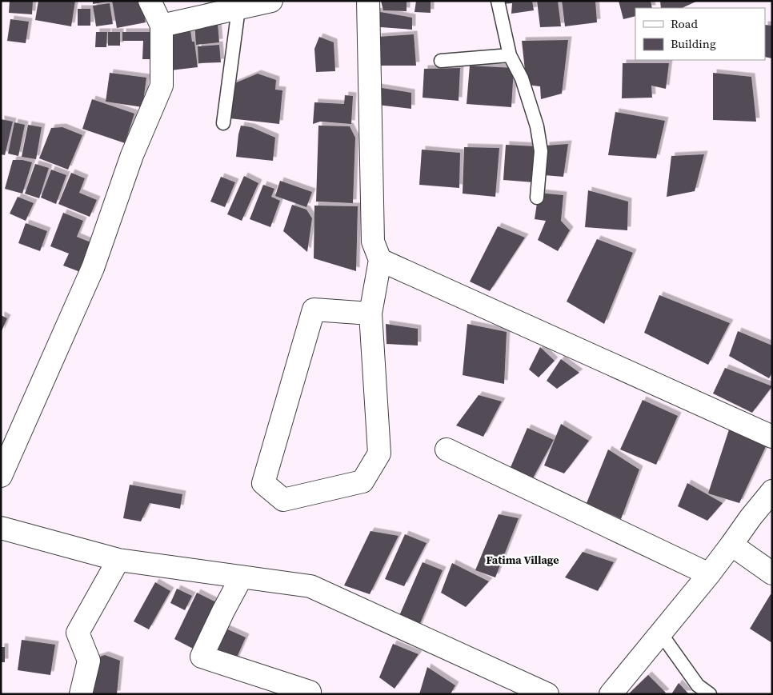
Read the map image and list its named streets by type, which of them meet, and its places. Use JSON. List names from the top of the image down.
{
  "districts": ["Fatima Village"],
  "legend": ["Road", "Building"]
}
